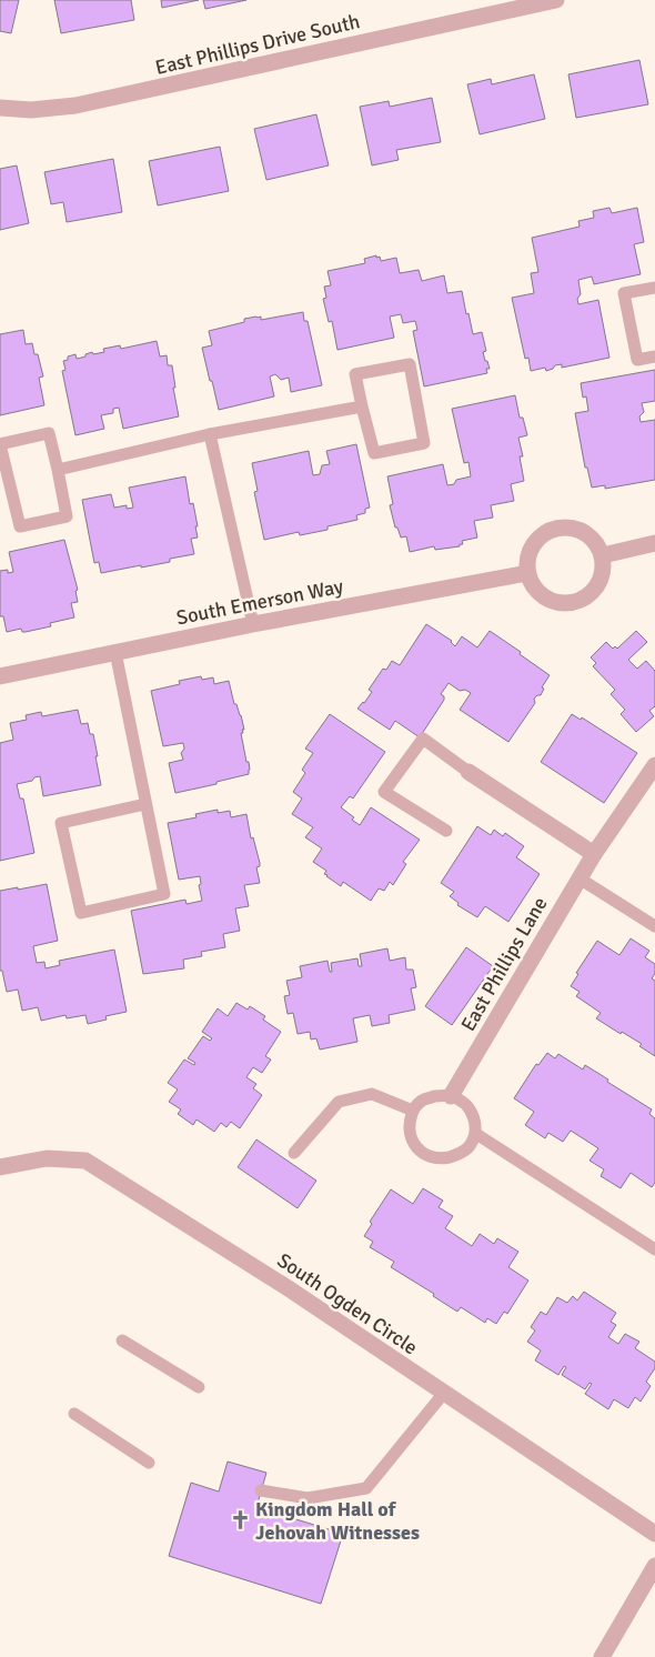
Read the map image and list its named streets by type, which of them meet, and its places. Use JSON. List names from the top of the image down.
{
  "streets": {
    "street": [
      "East Phillips Drive South",
      "South Emerson Way",
      "East Phillips Lane",
      "South Ogden Circle"
    ]
  },
  "places": {
    "church": ["Kingdom Hall of Jehovah Witnesses"]
  }
}
